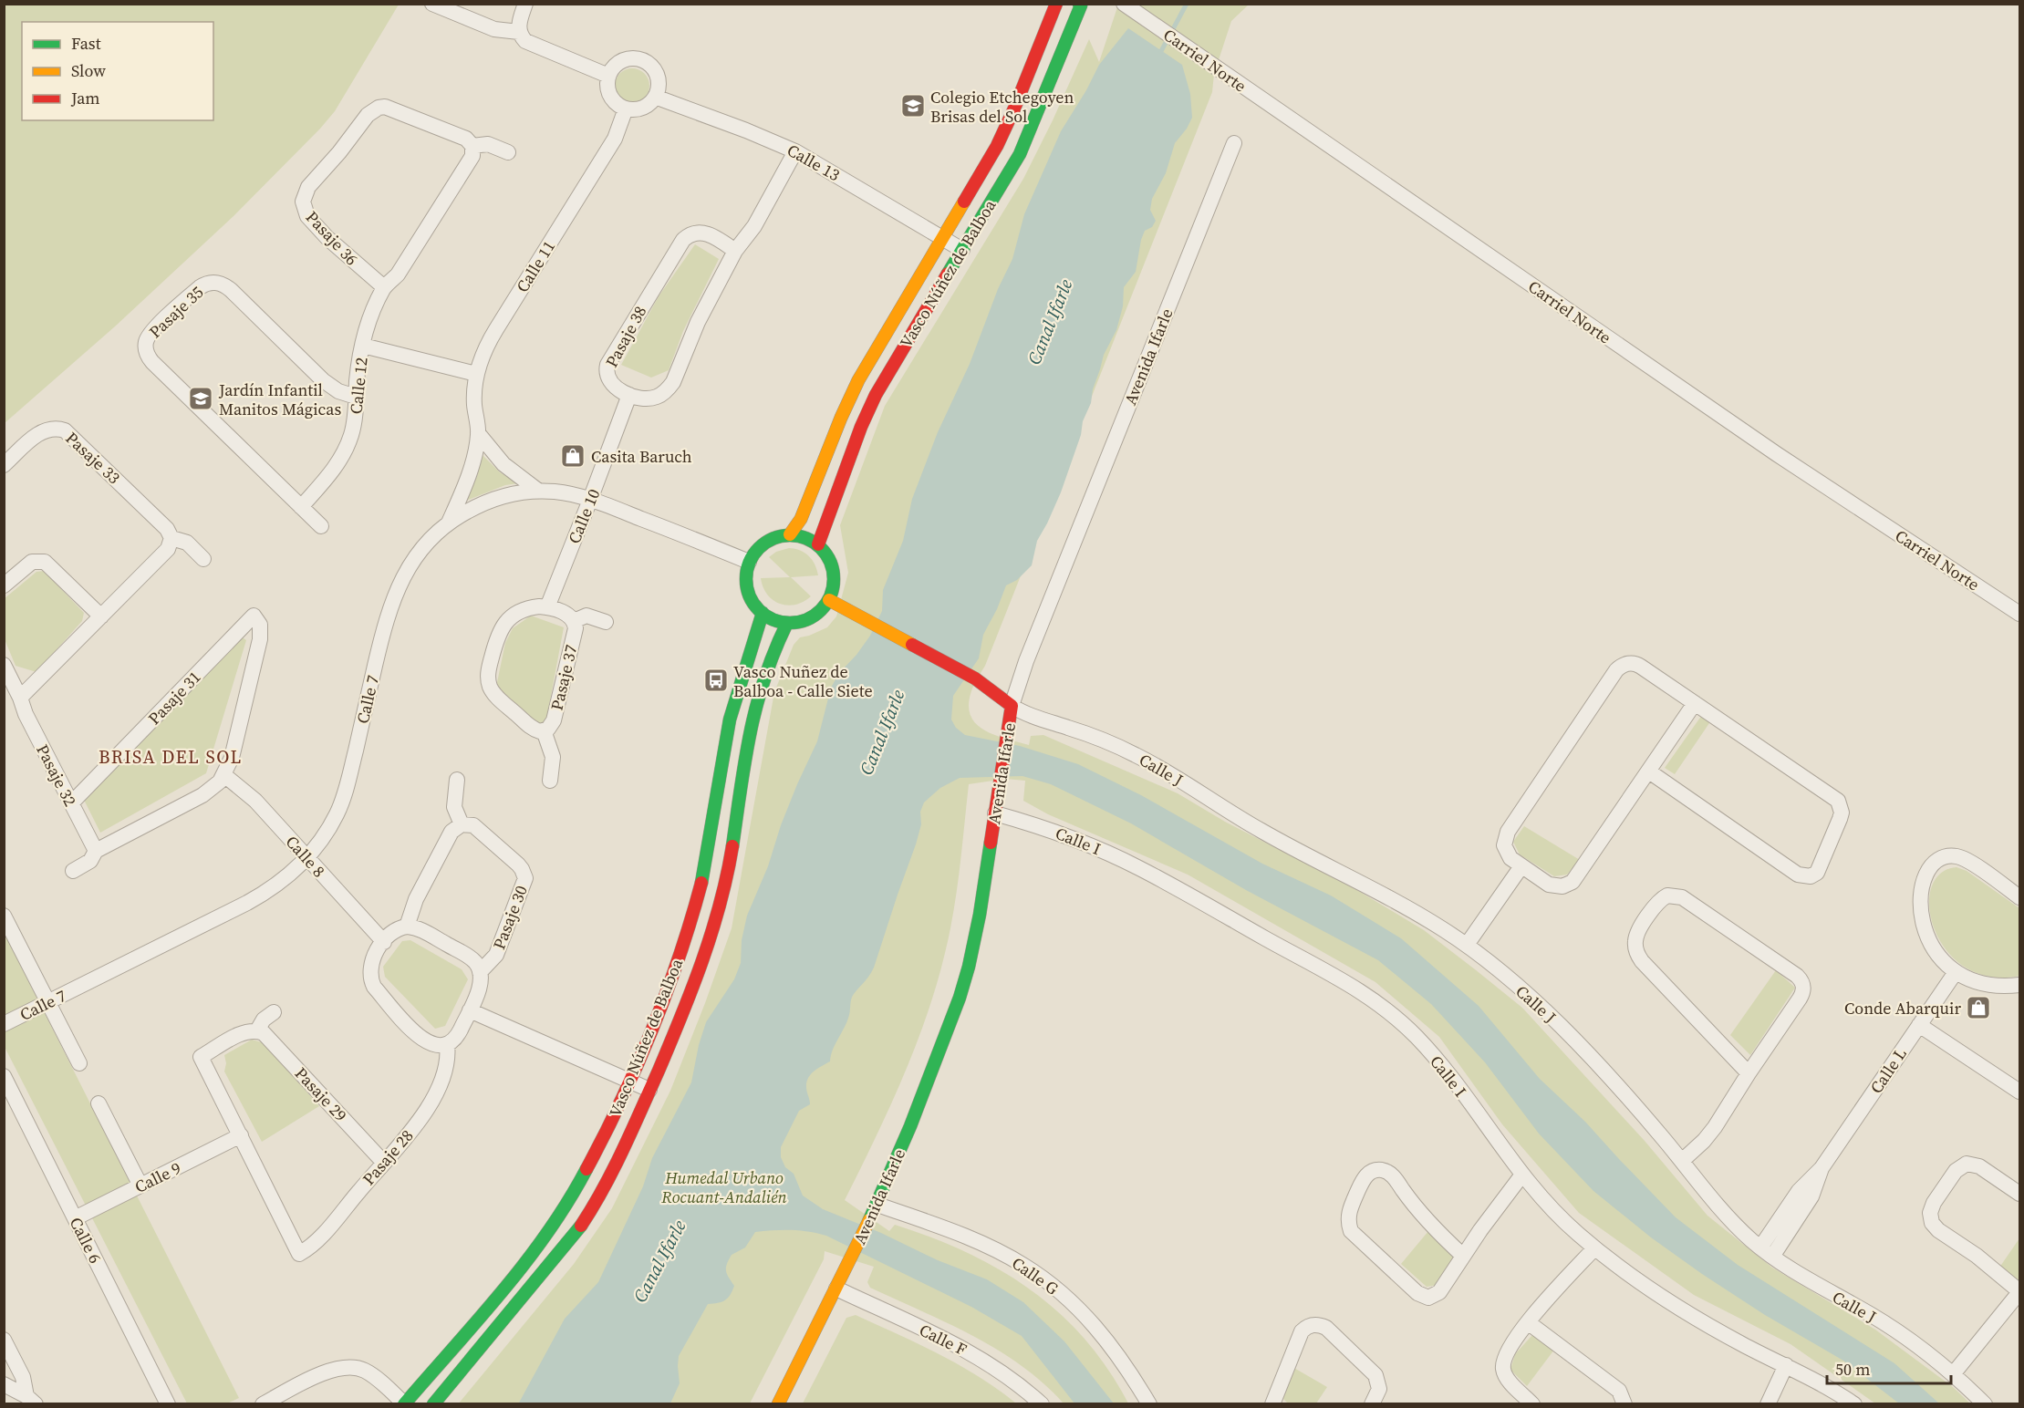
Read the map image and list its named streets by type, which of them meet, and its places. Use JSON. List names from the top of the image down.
{
  "streets": {
    "street": [
      "Carriel Norte",
      "Calle 13",
      "Pasaje 36",
      "Calle 11",
      "Vasco Núñez de Balboa",
      "Pasaje 35",
      "Pasaje 38",
      "Avenida Ifarle",
      "Calle 12",
      "Pasaje 33",
      "Calle 10",
      "Pasaje 37",
      "Pasaje 31",
      "Calle 7",
      "Calle J",
      "Pasaje 32",
      "Calle I",
      "Calle 8",
      "Pasaje 30",
      "Calle L",
      "Pasaje 29",
      "Pasaje 28",
      "Calle 9",
      "Calle 6",
      "Calle G",
      "Calle F"
    ]
  },
  "crossings": [
    ["Calle 13", "Calle 11"],
    ["Calle 13", "Vasco Núñez de Balboa"],
    ["Pasaje 36", "Calle 12"],
    ["Calle 11", "Calle 12"],
    ["Calle 11", "Calle 7"],
    ["Vasco Núñez de Balboa", "Calle 7"],
    ["Pasaje 35", "Calle 12"],
    ["Pasaje 38", "Calle 10"],
    ["Avenida Ifarle", "Calle J"],
    ["Avenida Ifarle", "Calle I"],
    ["Avenida Ifarle", "Calle G"],
    ["Avenida Ifarle", "Calle F"],
    ["Calle 10", "Pasaje 37"],
    ["Calle 10", "Calle 7"],
    ["Pasaje 31", "Pasaje 32"],
    ["Pasaje 31", "Calle 8"],
    ["Calle 7", "Calle 8"],
    ["Calle J", "Calle L"],
    ["Calle 8", "Pasaje 30"],
    ["Calle 8", "Pasaje 28"],
    ["Pasaje 30", "Pasaje 28"],
    ["Pasaje 29", "Pasaje 28"],
    ["Pasaje 28", "Calle 9"],
    ["Calle 9", "Calle 6"]
  ],
  "districts": ["BRISA DEL SOL"],
  "water": ["Canal Ifarle"],
  "parks": ["Humedal Urbano Rocuant-Andalién"],
  "places": {
    "school or university": ["Colegio Etchegoyen Brisas del Sol", "Jardín Infantil Manitos Mágicas"],
    "shop": ["Casita Baruch", "Conde Abarquir"],
    "bus stop": ["Vasco Nuñez de Balboa - Calle Siete"]
  },
  "legend": ["Fast", "Slow", "Jam"],
  "scale_bar": "50 m"
}
